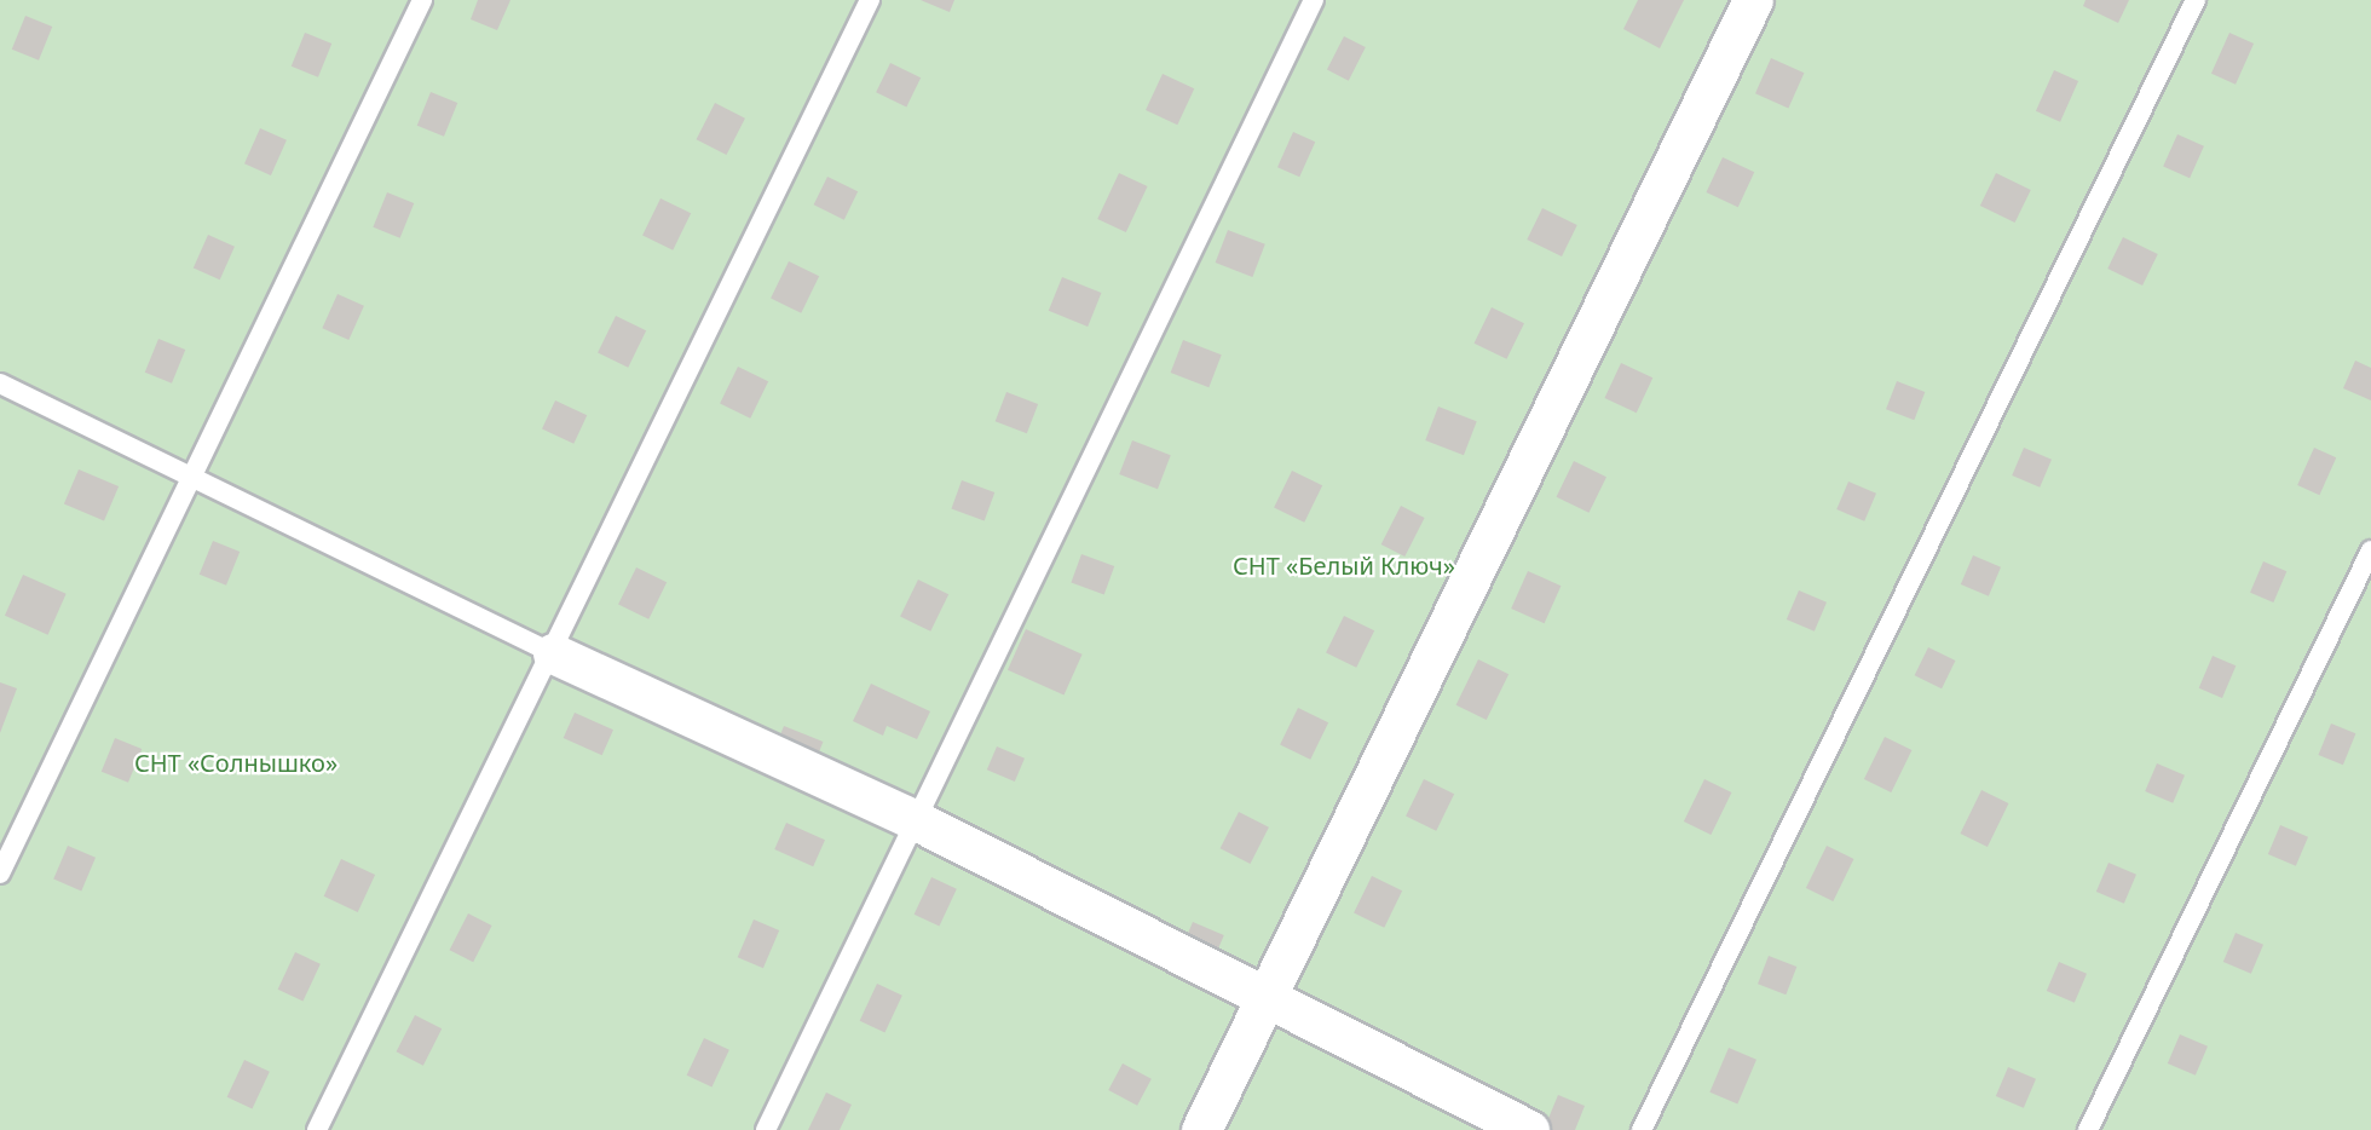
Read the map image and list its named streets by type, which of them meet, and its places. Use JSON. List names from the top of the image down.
{
  "parks": ["СНТ «Белый Ключ»", "СНТ «Солнышко»"]
}
